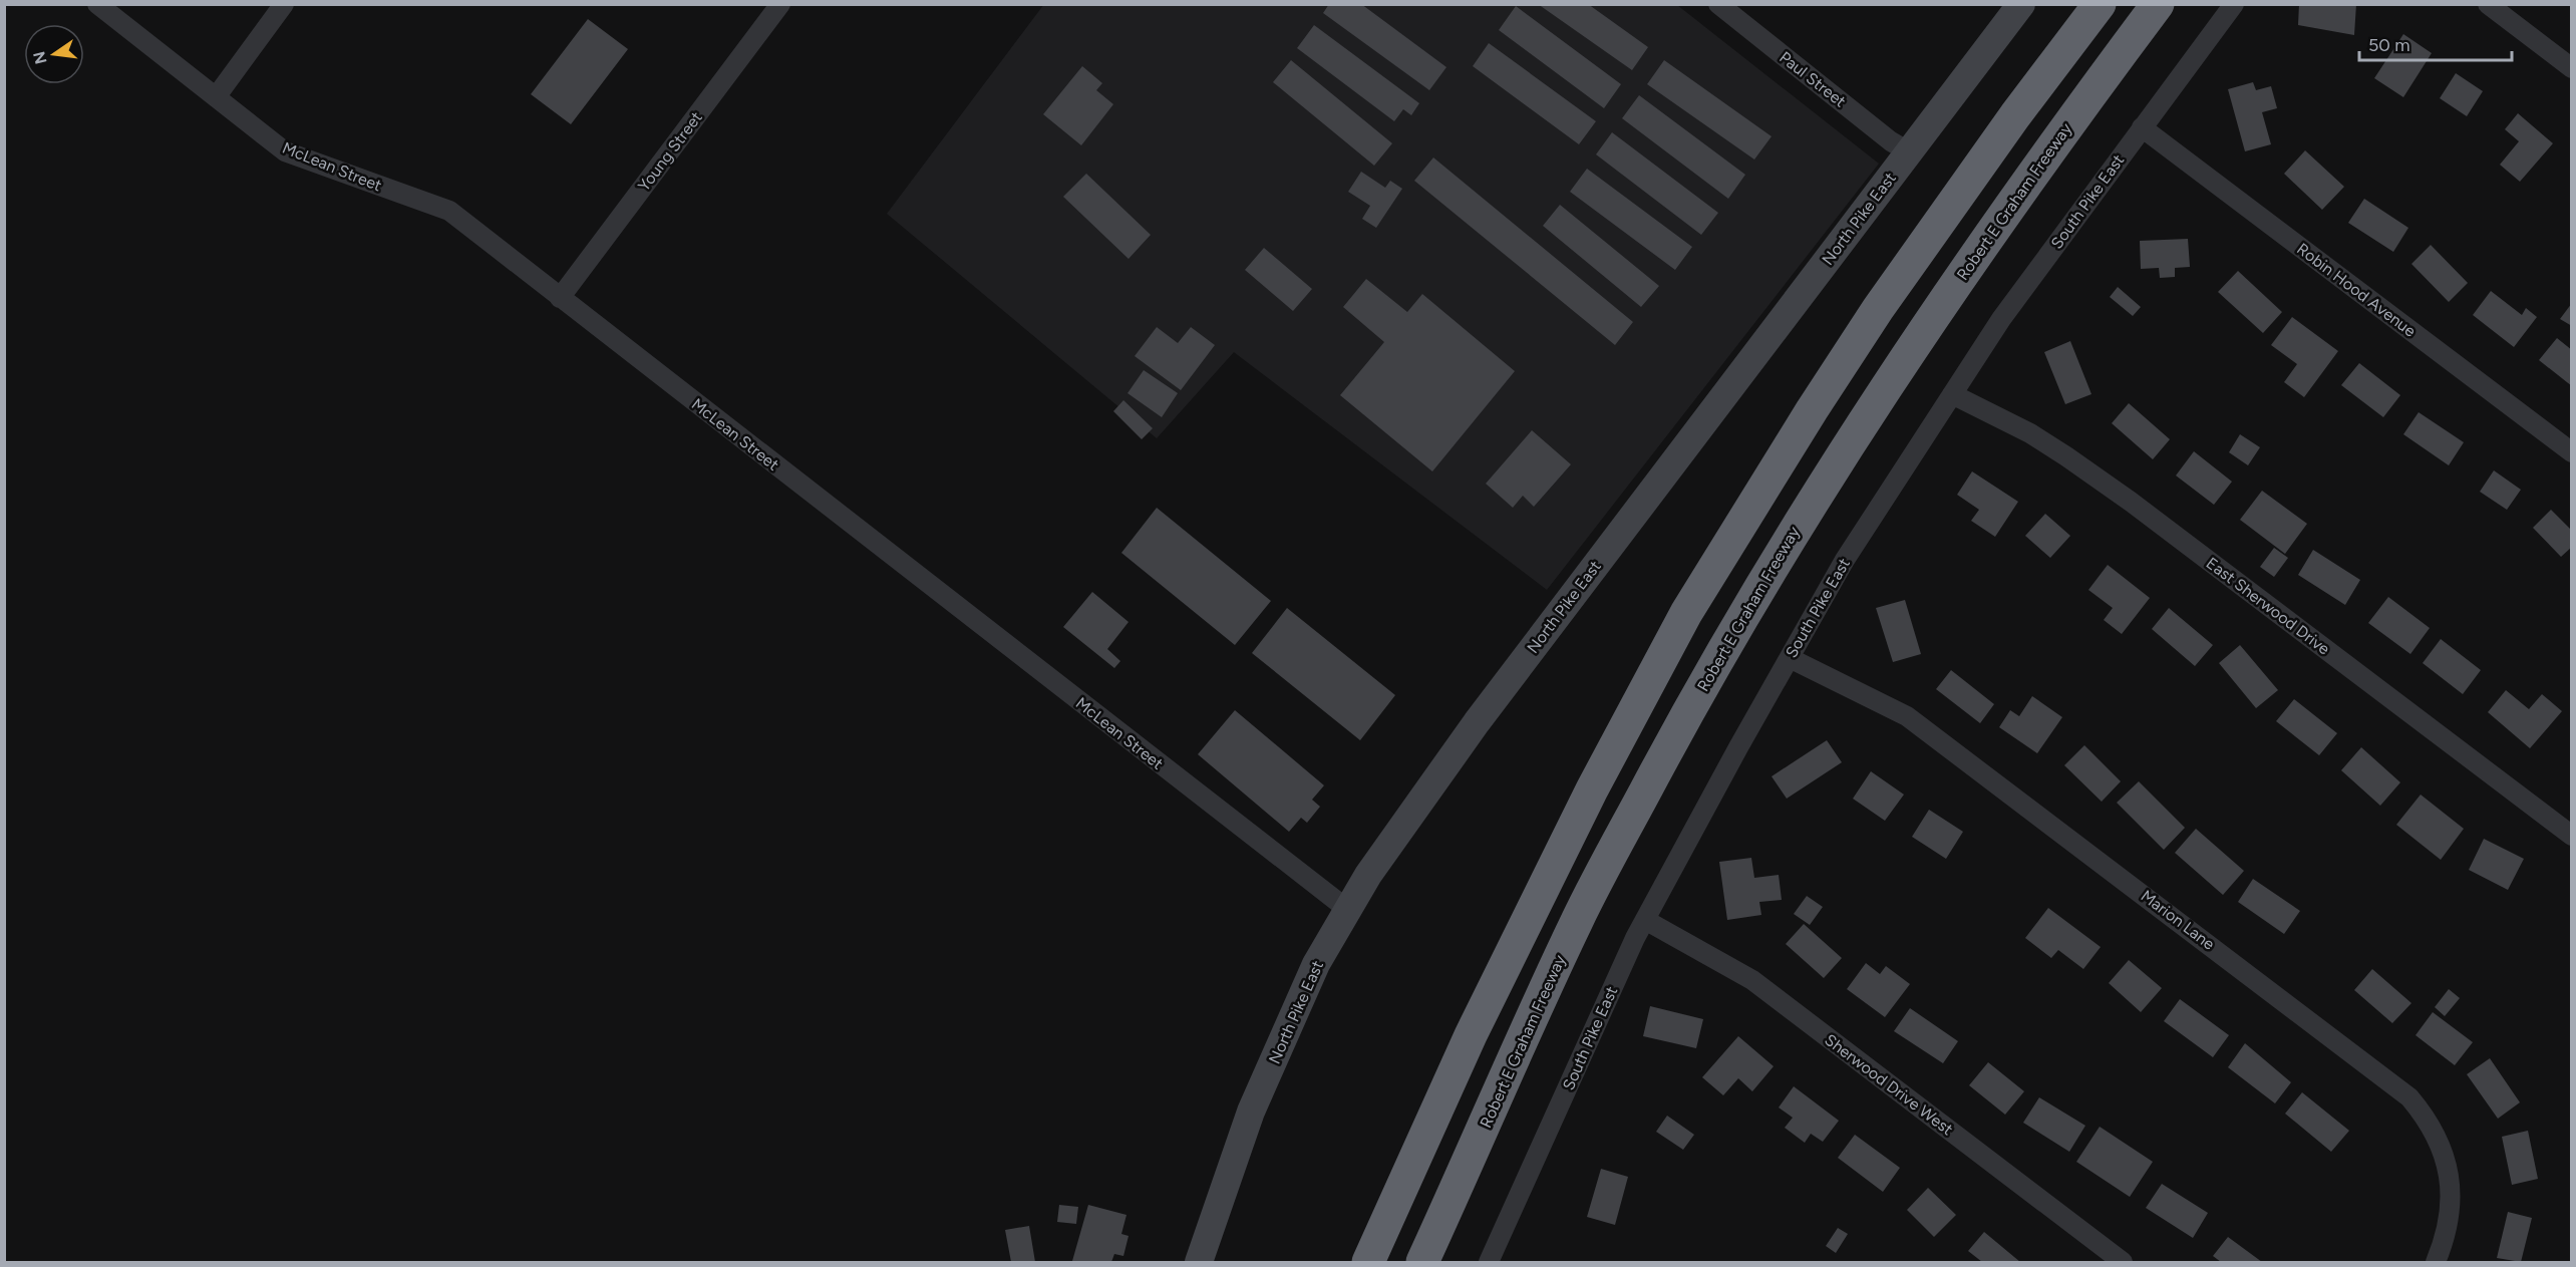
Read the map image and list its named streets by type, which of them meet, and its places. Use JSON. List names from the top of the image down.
{
  "streets": {
    "highway": ["Robert E Graham Freeway"],
    "street": [
      "Paul Street",
      "Young Street",
      "McLean Street",
      "South Pike East",
      "North Pike East",
      "Robin Hood Avenue",
      "East Sherwood Drive",
      "Marion Lane",
      "Sherwood Drive West"
    ]
  },
  "crossings": [
    ["Paul Street", "North Pike East"],
    ["Young Street", "McLean Street"],
    ["McLean Street", "North Pike East"],
    ["South Pike East", "Robin Hood Avenue"],
    ["South Pike East", "East Sherwood Drive"],
    ["South Pike East", "Marion Lane"],
    ["South Pike East", "Sherwood Drive West"]
  ],
  "scale_bar": "50 m",
  "north": "left"
}
